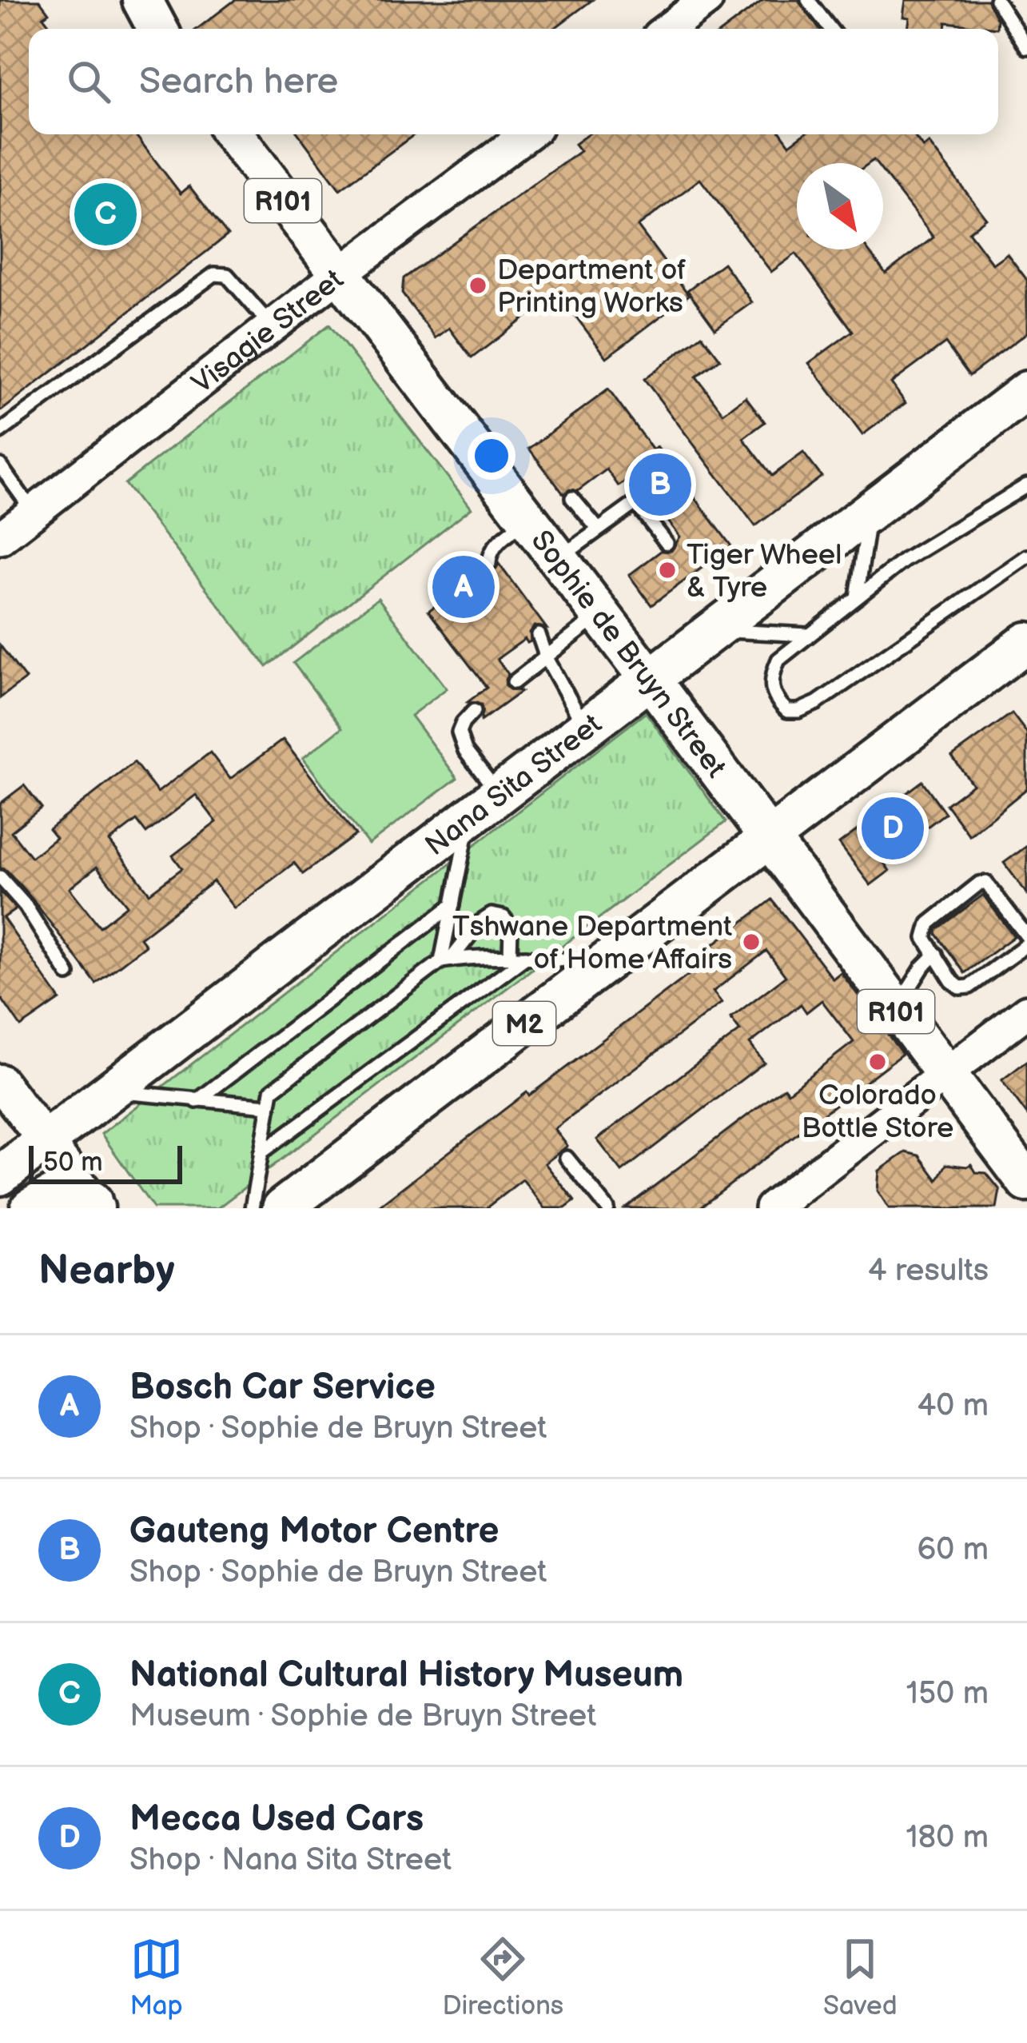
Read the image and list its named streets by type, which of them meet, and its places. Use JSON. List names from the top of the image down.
{
  "streets": {
    "main road": [
      "R101",
      "Sophie de Bruyn Street",
      "Nana Sita Street",
      "M2"
    ],
    "street": ["Visagie Street"]
  },
  "crossings": [
    ["Visagie Street", "Sophie de Bruyn Street"],
    ["Sophie de Bruyn Street", "Nana Sita Street"],
    ["Sophie de Bruyn Street", "M2"]
  ],
  "places": [
    "Department of Printing Works",
    "Tiger Wheel & Tyre",
    "Tshwane Department of Home Affairs",
    "Colorado Bottle Store"
  ],
  "scale_bar": "50 m",
  "north": "bottom right",
  "page": {
    "search": "Search here",
    "pins": [
      "C",
      "B",
      "A",
      "D"
    ],
    "scale": "50 m",
    "heading": ["Nearby", "4 results"],
    "list": [
      {
        "mark": "A",
        "name": "Bosch Car Service",
        "note": "Shop · Sophie de Bruyn Street",
        "value": "40 m"
      },
      {
        "mark": "B",
        "name": "Gauteng Motor Centre",
        "note": "Shop · Sophie de Bruyn Street",
        "value": "60 m"
      },
      {
        "mark": "C",
        "name": "National Cultural History Museum",
        "note": "Museum · Sophie de Bruyn Street",
        "value": "150 m"
      },
      {
        "mark": "D",
        "name": "Mecca Used Cars",
        "note": "Shop · Nana Sita Street",
        "value": "180 m"
      }
    ],
    "nav": ["Map", "Directions", "Saved"]
  }
}
